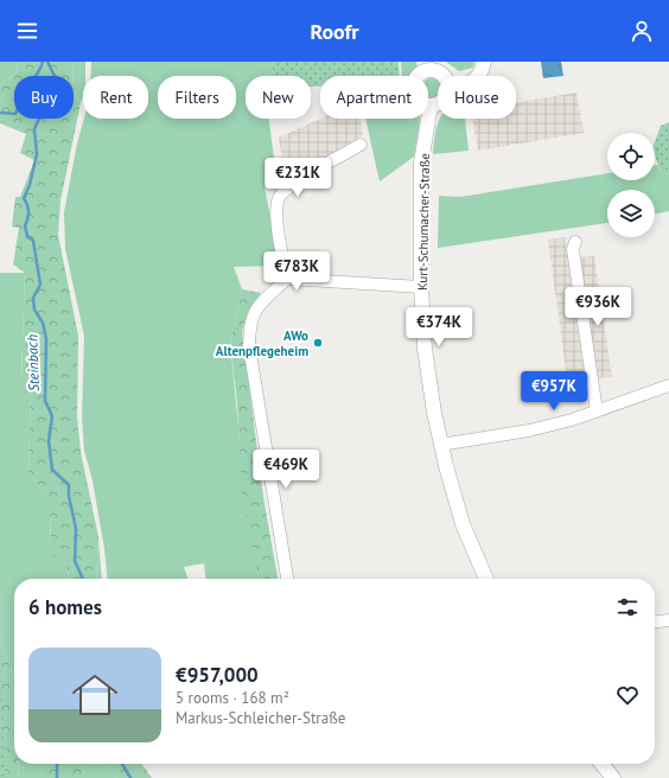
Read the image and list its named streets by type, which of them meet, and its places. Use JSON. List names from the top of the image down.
{
  "streets": {
    "street": ["Kurt-Schumacher-Straße"]
  },
  "water": ["Steinbach"],
  "places": ["AWo Altenpflegeheim"],
  "page": {
    "header": "Roofr",
    "chip": [
      "Buy",
      "Rent",
      "Filters",
      "New",
      "Apartment",
      "House"
    ],
    "price": [
      "€231K",
      "€783K",
      "€936K",
      "€374K",
      "€957K",
      "€469K"
    ],
    "heading": "6 homes",
    "list": [
      {
        "name": "€957,000",
        "note": "5 rooms · 168 m² · Markus-Schleicher-Straße"
      }
    ]
  }
}
